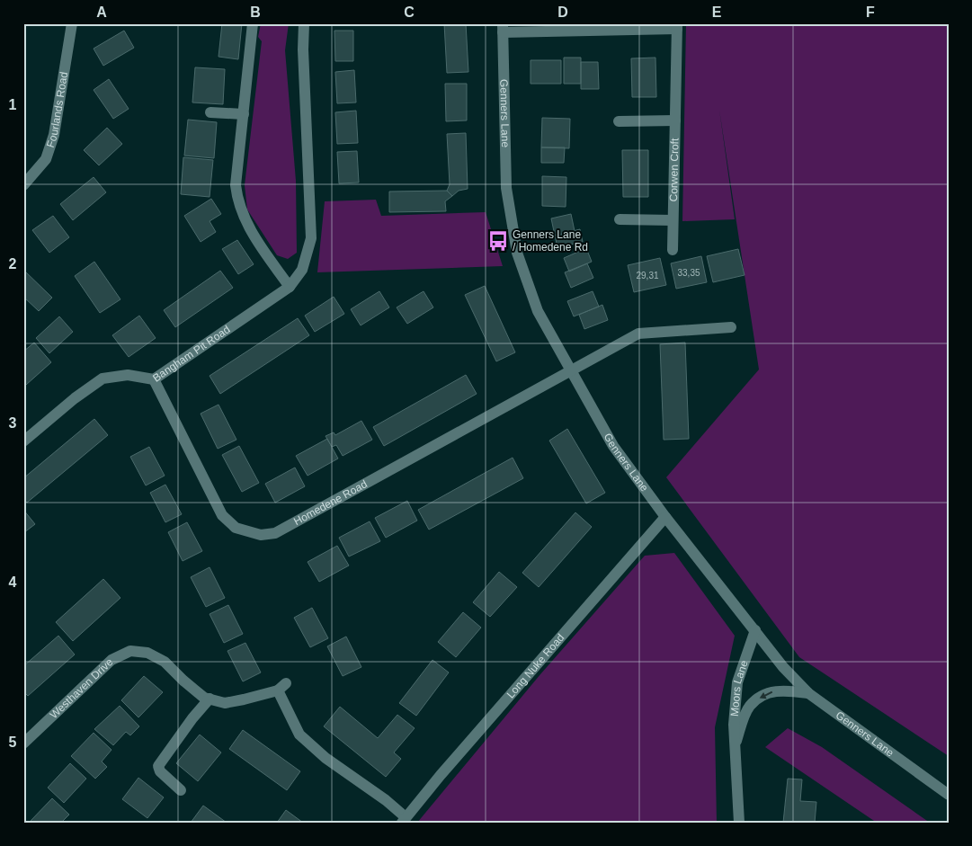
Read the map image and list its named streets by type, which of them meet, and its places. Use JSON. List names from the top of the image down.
{
  "streets": {
    "street": [
      "Fourlands Road",
      "Genners Lane",
      "Corwen Croft",
      "Bangham Pit Road",
      "Homedene Road",
      "Long Nuke Road",
      "Moors Lane",
      "Westhaven Drive"
    ]
  },
  "crossings": [
    ["Genners Lane", "Corwen Croft"],
    ["Genners Lane", "Homedene Road"],
    ["Genners Lane", "Long Nuke Road"],
    ["Genners Lane", "Moors Lane"],
    ["Bangham Pit Road", "Homedene Road"],
    ["Long Nuke Road", "Westhaven Drive"]
  ],
  "places": {
    "bus stop": ["Genners Lane / Homedene Rd"]
  },
  "house_numbers": ["33,35", "29,31"],
  "grid": {
    "columns": [
      "A",
      "B",
      "C",
      "D",
      "E",
      "F"
    ],
    "rows": [
      "1",
      "2",
      "3",
      "4",
      "5"
    ]
  }
}
